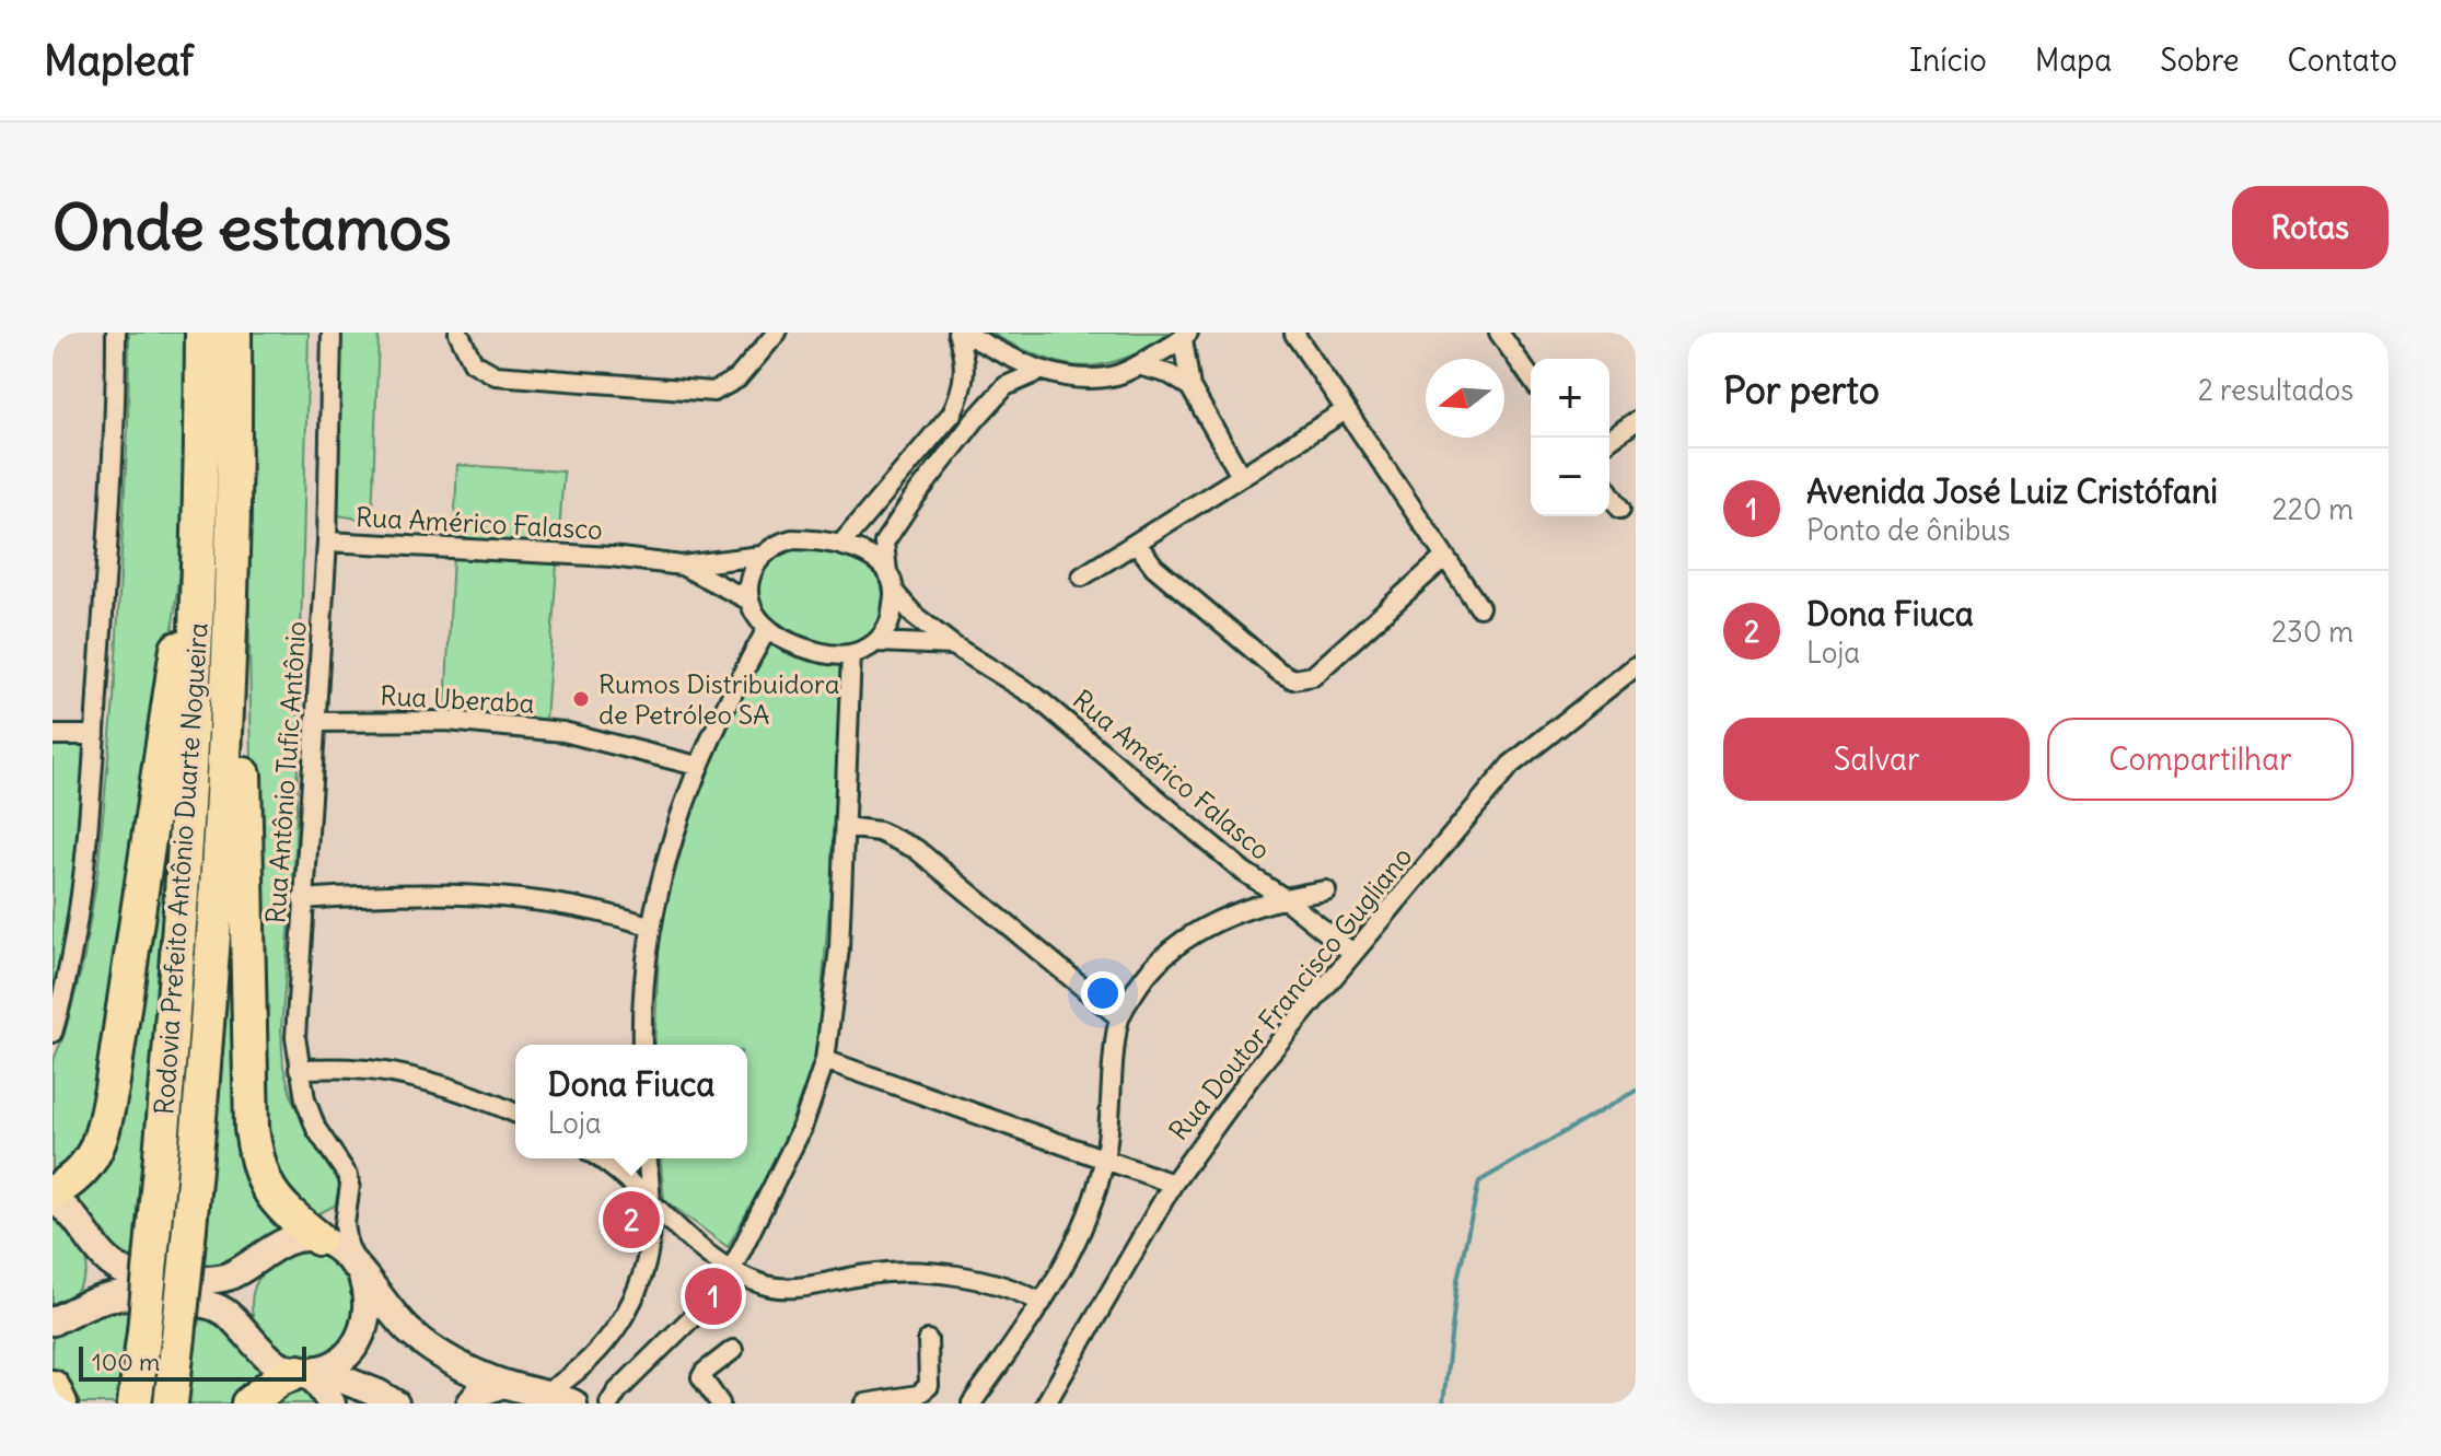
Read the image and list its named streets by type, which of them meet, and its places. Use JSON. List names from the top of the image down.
{
  "streets": {
    "highway": ["Rodovia Prefeito Antônio Duarte Nogueira"],
    "street": [
      "Rua Américo Falasco",
      "Rua Uberaba",
      "Rua Antônio Tufic Antônio",
      "Rua Doutor Francisco Gugliano"
    ]
  },
  "crossings": [
    ["Rua Américo Falasco", "Rua Antônio Tufic Antônio"],
    ["Rua Américo Falasco", "Rua Doutor Francisco Gugliano"],
    ["Rua Uberaba", "Rua Antônio Tufic Antônio"]
  ],
  "places": ["Rumos Distribuidora de Petróleo SA"],
  "scale_bar": "100 m",
  "north": "left",
  "page": {
    "header": "Mapleaf",
    "nav": [
      "Início",
      "Mapa",
      "Sobre",
      "Contato"
    ],
    "buttons": [
      "Rotas",
      ["Salvar", "Compartilhar"]
    ],
    "title": "Onde estamos",
    "heading": ["Por perto", "2 resultados"],
    "map_buttons": ["+", "−"],
    "list": [
      {
        "mark": "1",
        "name": "Avenida José Luiz Cristófani",
        "note": "Ponto de ônibus",
        "value": "220 m"
      },
      {
        "mark": "2",
        "name": "Dona Fiuca",
        "note": "Loja",
        "value": "230 m"
      }
    ],
    "popup": ["Dona Fiuca", "Loja"],
    "pins": ["2", "1"],
    "scale": "100 m"
  }
}
